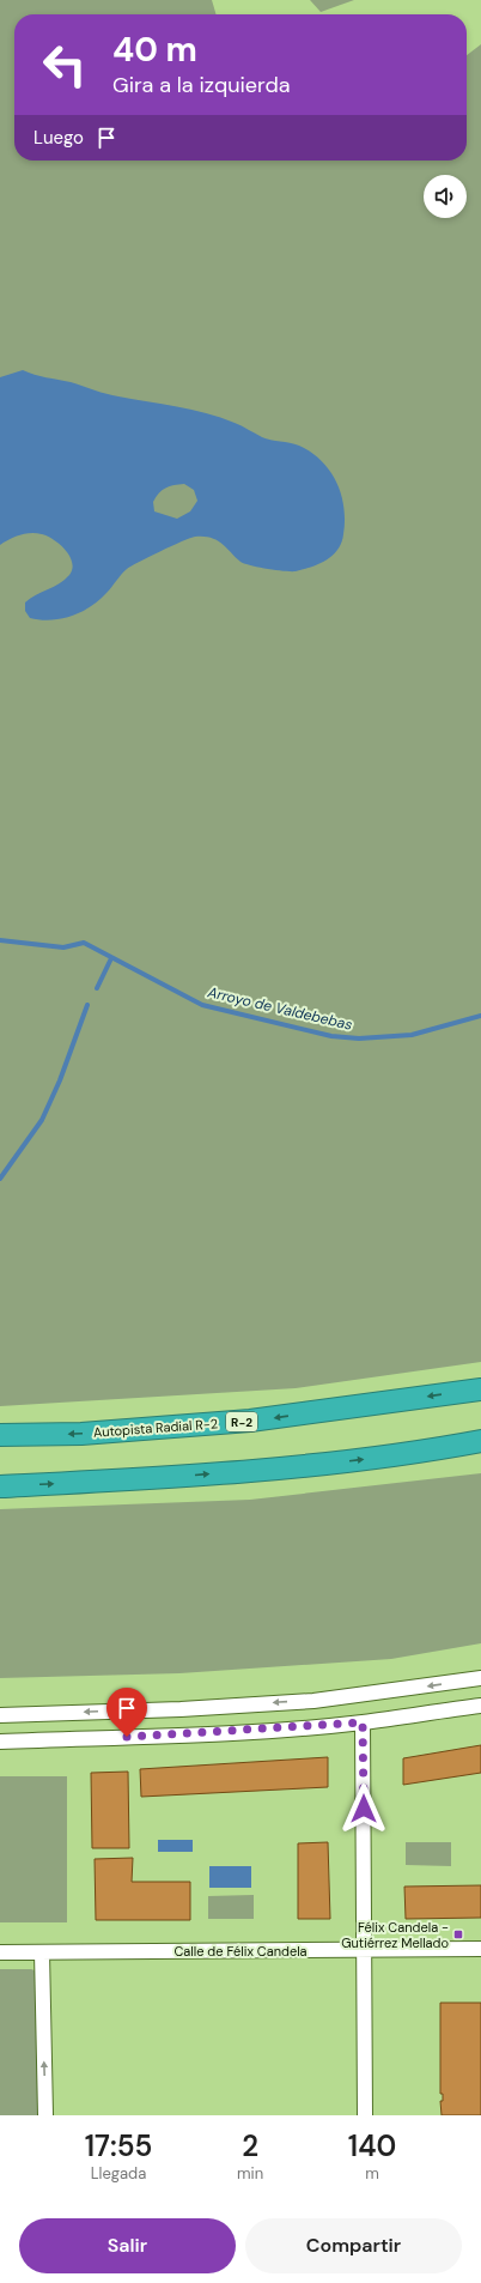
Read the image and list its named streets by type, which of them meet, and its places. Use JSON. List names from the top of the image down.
{
  "streets": {
    "highway": ["R-2", "Autopista Radial R-2"],
    "street": ["Calle de Félix Candela"]
  },
  "water": ["Arroyo de Valdebebas"],
  "places": {
    "transit": ["Félix Candela - Gutiérrez Mellado"]
  },
  "page": {
    "turn": ["40 m", "Gira a la izquierda"],
    "then": "Luego",
    "eta": [
      "17:55",
      "Llegada",
      "2",
      "min",
      "140",
      "m"
    ],
    "buttons": ["Salir", "Compartir"]
  }
}
